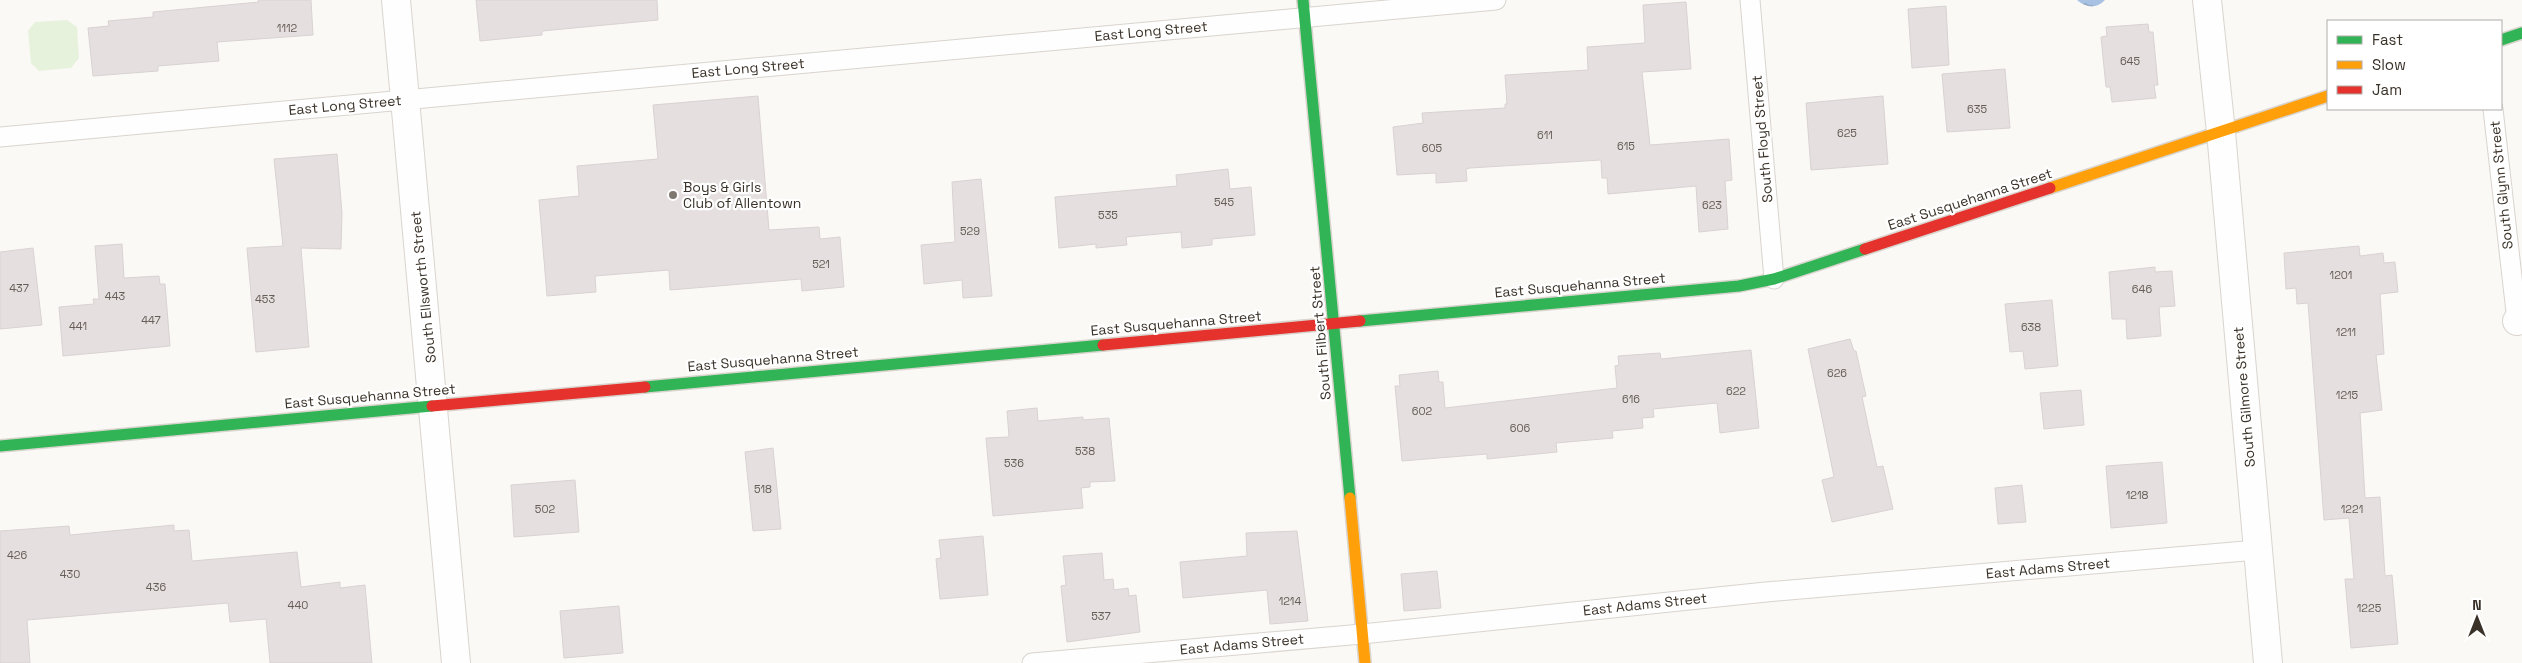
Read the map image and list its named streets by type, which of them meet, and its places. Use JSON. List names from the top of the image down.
{
  "streets": {
    "main road": ["East Susquehanna Street", "South Filbert Street"],
    "street": ["South Ellsworth Street", "South Gilmore Street"],
    "lane": [
      "East Long Street",
      "South Floyd Street",
      "South Glynn Street",
      "East Adams Street"
    ]
  },
  "crossings": [
    ["East Long Street", "South Ellsworth Street"],
    ["East Long Street", "South Filbert Street"],
    ["South Floyd Street", "East Susquehanna Street"],
    ["East Susquehanna Street", "South Ellsworth Street"],
    ["East Susquehanna Street", "South Filbert Street"],
    ["East Susquehanna Street", "South Gilmore Street"],
    ["South Filbert Street", "East Adams Street"],
    ["South Gilmore Street", "East Adams Street"]
  ],
  "places": ["Boys & Girls Club of Allentown"],
  "house_numbers": [
    "1112",
    "645",
    "635",
    "625",
    "611",
    "615",
    "605",
    "545",
    "623",
    "535",
    "529",
    "521",
    "1201",
    "437",
    "646",
    "443",
    "453",
    "447",
    "441",
    "638",
    "1211",
    "626",
    "622",
    "1215",
    "616",
    "602",
    "606",
    "538",
    "536",
    "518",
    "1218",
    "502",
    "1221",
    "426",
    "430",
    "436",
    "1214",
    "440",
    "1225",
    "537"
  ],
  "legend": ["Fast", "Slow", "Jam"],
  "north": "top"
}
